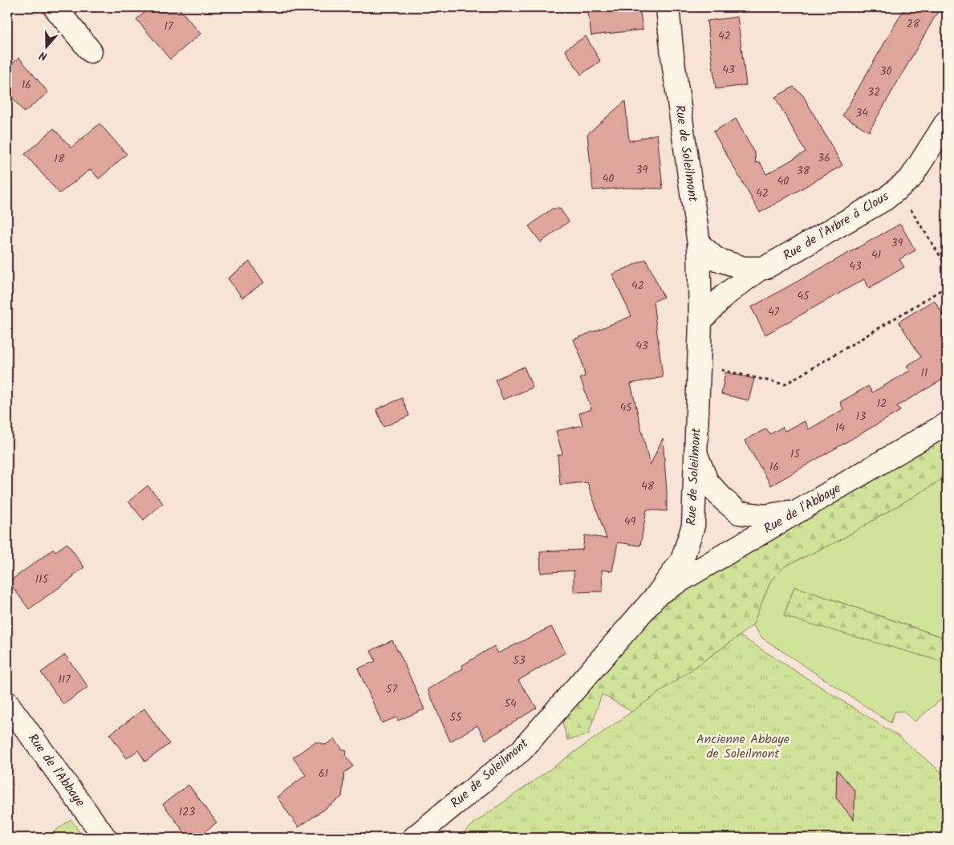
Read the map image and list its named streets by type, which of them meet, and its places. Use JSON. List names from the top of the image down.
{
  "streets": {
    "street": ["Rue de Soleilmont", "Rue de l'Arbre à Clous", "Rue de l'Abbaye"]
  },
  "crossings": [
    ["Rue de Soleilmont", "Rue de l'Arbre à Clous"],
    ["Rue de Soleilmont", "Rue de l'Abbaye"]
  ],
  "parks": ["Ancienne Abbaye de Soleilmont"],
  "house_numbers": [
    "28",
    "17",
    "42",
    "43",
    "30",
    "16",
    "32",
    "34",
    "36",
    "18",
    "39",
    "38",
    "40",
    "40",
    "42",
    "39",
    "41",
    "43",
    "42",
    "45",
    "47",
    "43",
    "11",
    "12",
    "45",
    "13",
    "14",
    "15",
    "16",
    "48",
    "49",
    "115",
    "53",
    "117",
    "57",
    "54",
    "55",
    "61",
    "123"
  ],
  "north": "bottom"
}
